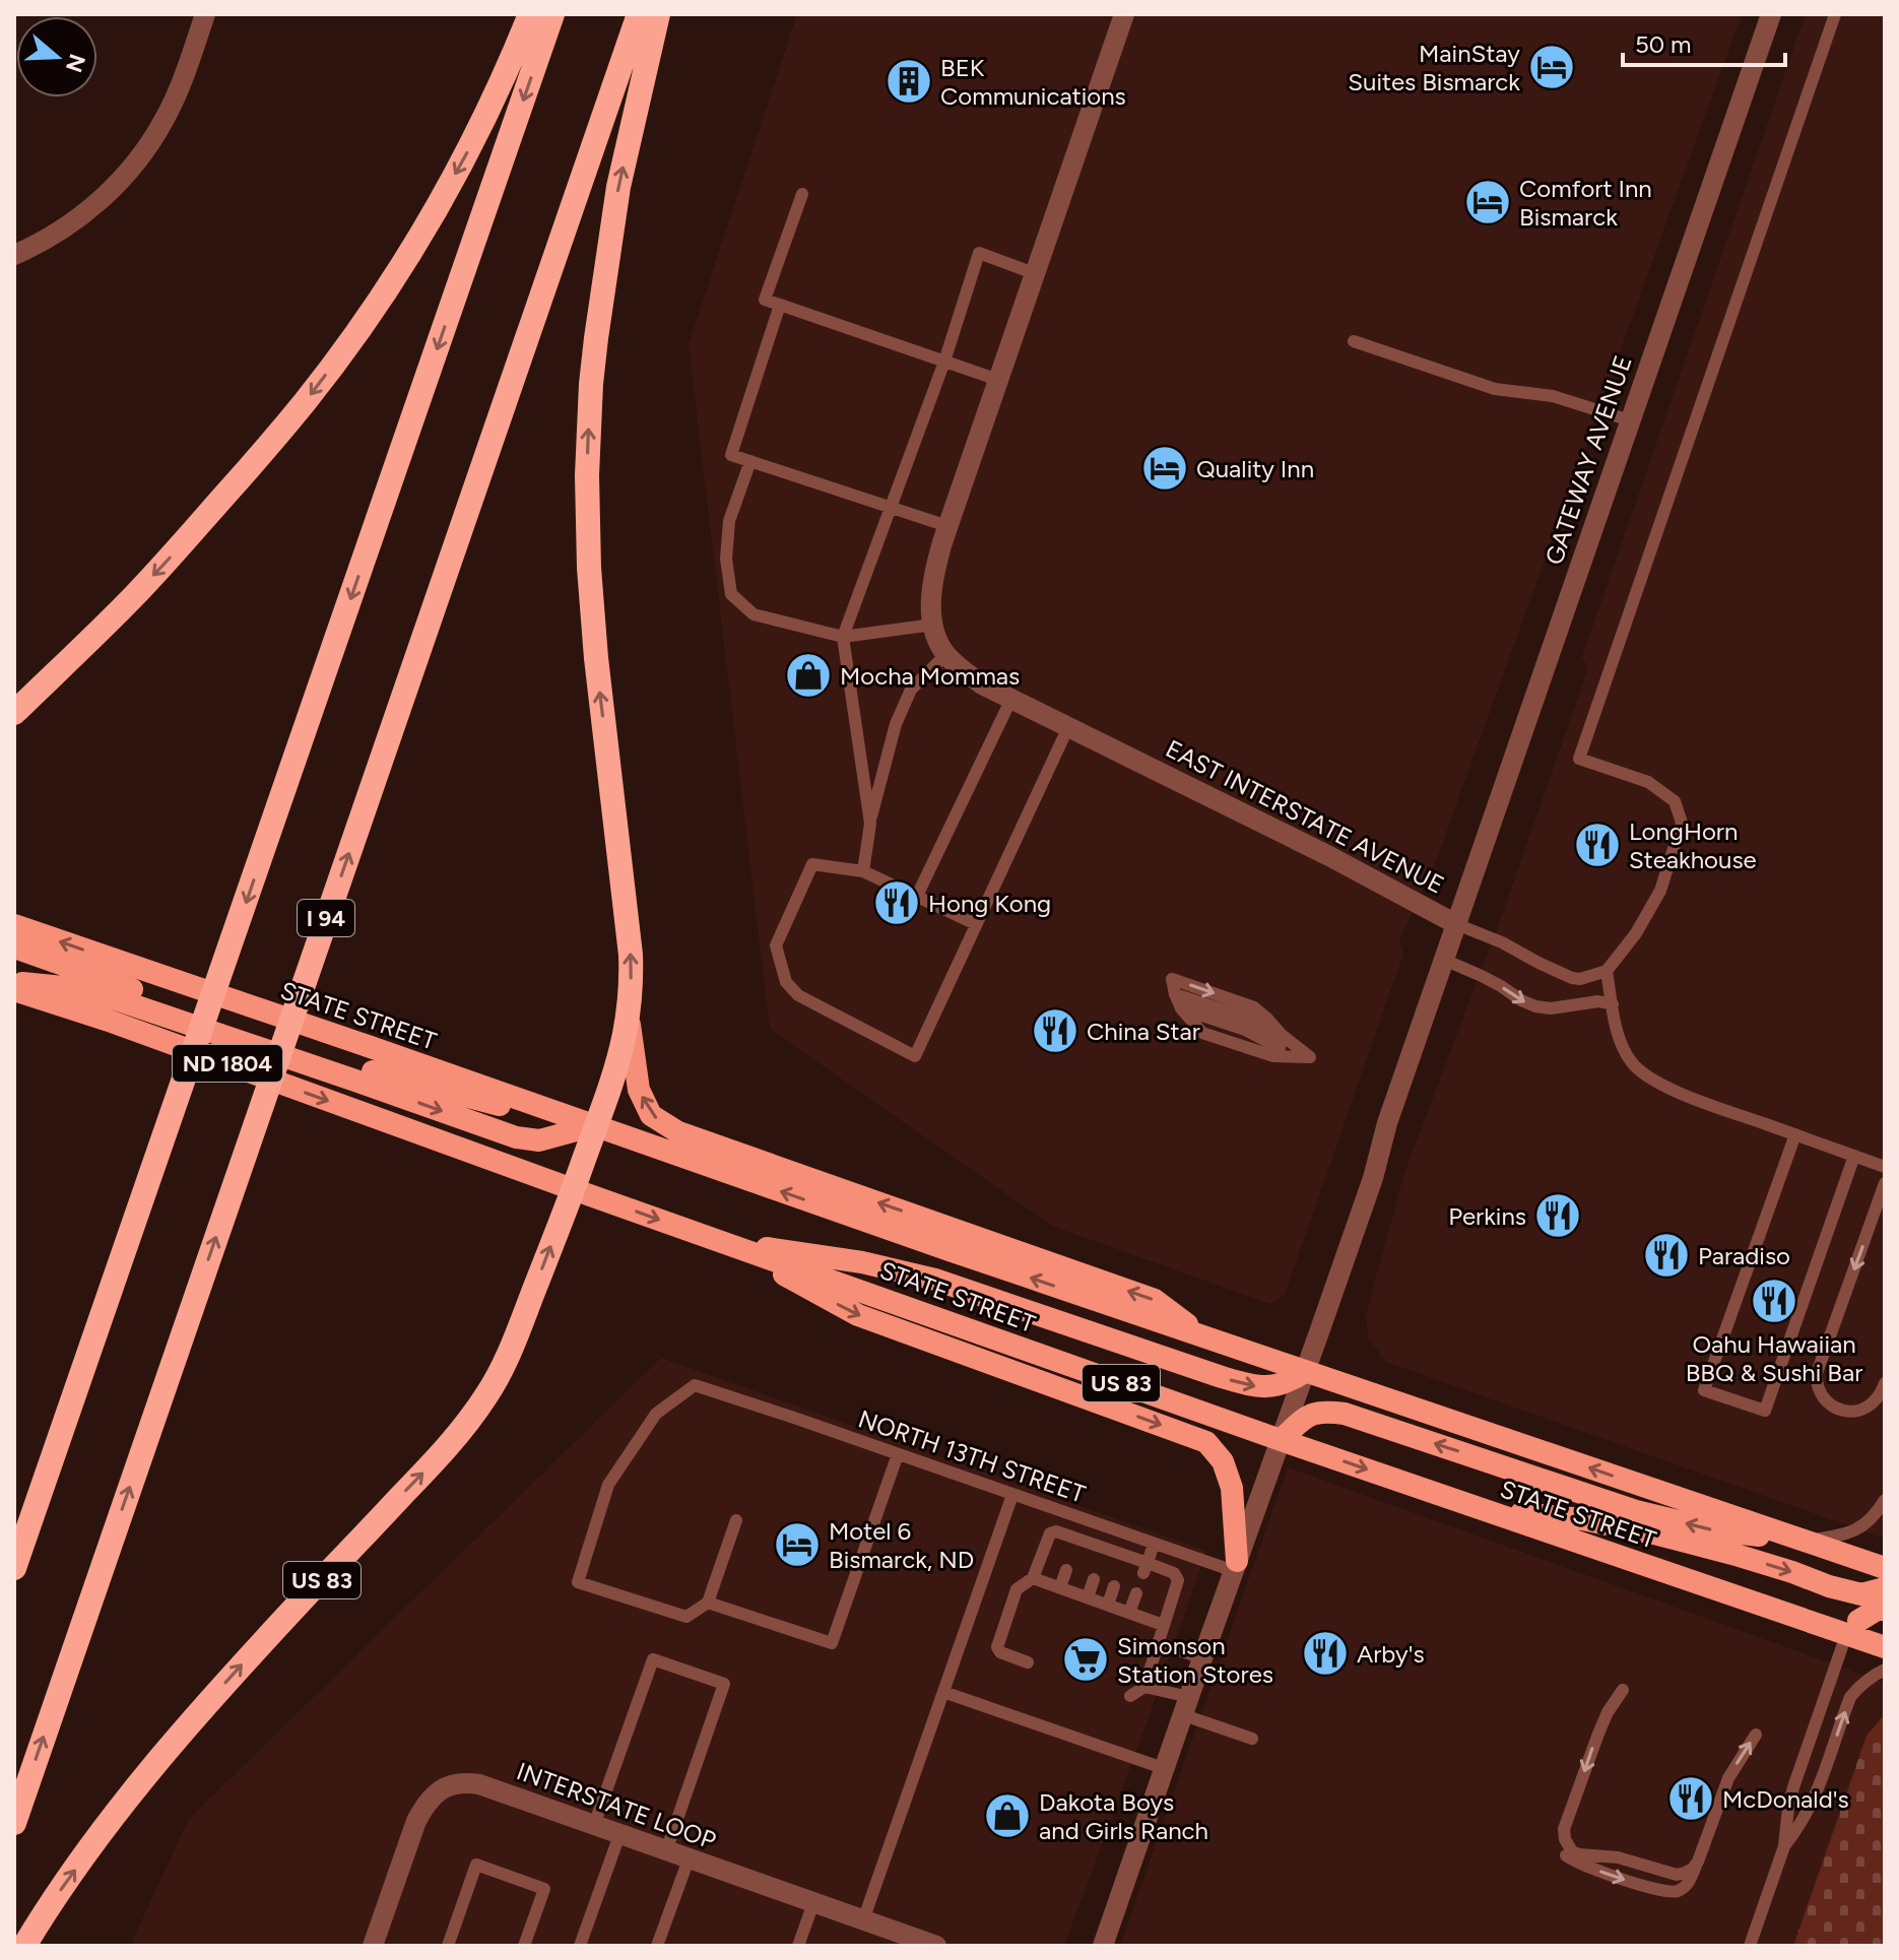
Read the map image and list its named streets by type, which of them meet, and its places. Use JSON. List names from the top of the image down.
{
  "streets": {
    "highway": [
      "I 94",
      "STATE STREET",
      "ND 1804",
      "US 83"
    ],
    "street": ["GATEWAY AVENUE", "EAST INTERSTATE AVENUE", "INTERSTATE LOOP"],
    "lane": ["NORTH 13TH STREET"]
  },
  "crossings": [
    ["GATEWAY AVENUE", "EAST INTERSTATE AVENUE"],
    ["EAST INTERSTATE AVENUE", "STATE STREET"],
    ["EAST INTERSTATE AVENUE", "NORTH 13TH STREET"],
    ["STATE STREET", "US 83"]
  ],
  "places": {
    "hotel": [
      "MainStay Suites Bismarck",
      "Comfort Inn Bismarck",
      "Quality Inn",
      "Motel 6 Bismarck, ND"
    ],
    "building": ["BEK Communications"],
    "shop": ["Mocha Mommas", "Dakota Boys and Girls Ranch"],
    "restaurant": [
      "LongHorn Steakhouse",
      "Hong Kong",
      "China Star",
      "Perkins",
      "Paradiso",
      "Oahu Hawaiian BBQ & Sushi Bar",
      "Arby's",
      "McDonald's"
    ],
    "supermarket": ["Simonson Station Stores"]
  },
  "scale_bar": "50 m",
  "north": "right"
}
